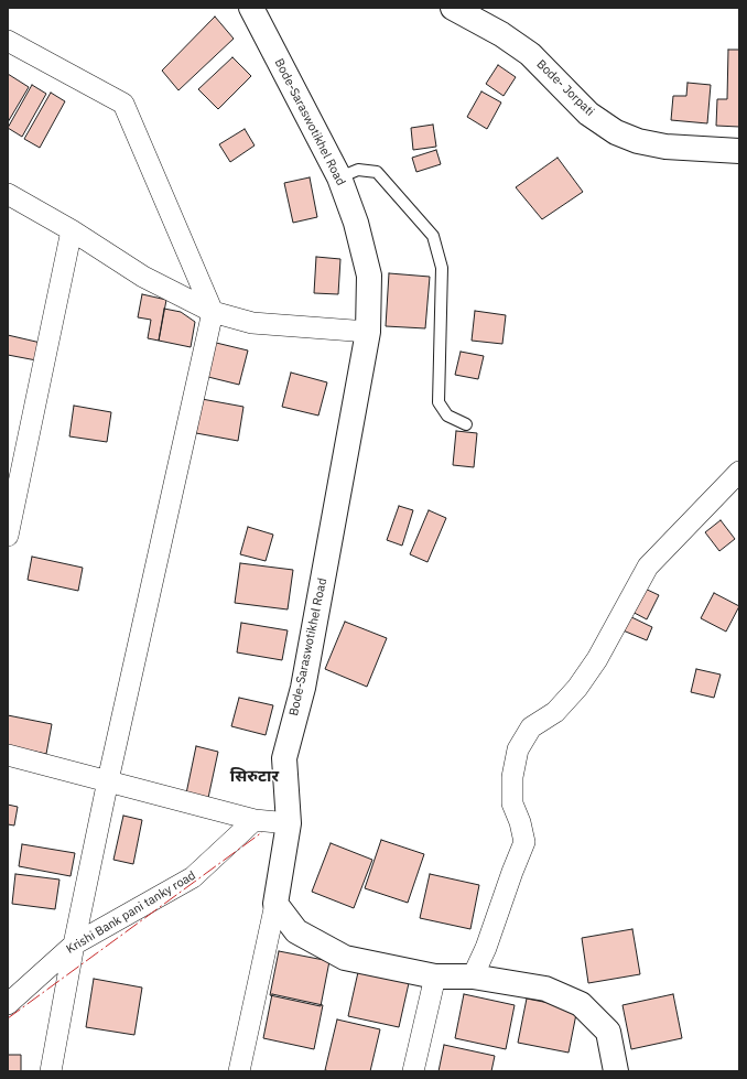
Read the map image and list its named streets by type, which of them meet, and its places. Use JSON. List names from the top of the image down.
{
  "streets": {
    "street": ["Bode- Jorpati", "Bode-Saraswotikhel Road", "Krishi Bank pani tanky road"]
  },
  "districts": ["सिरुटार"]
}
